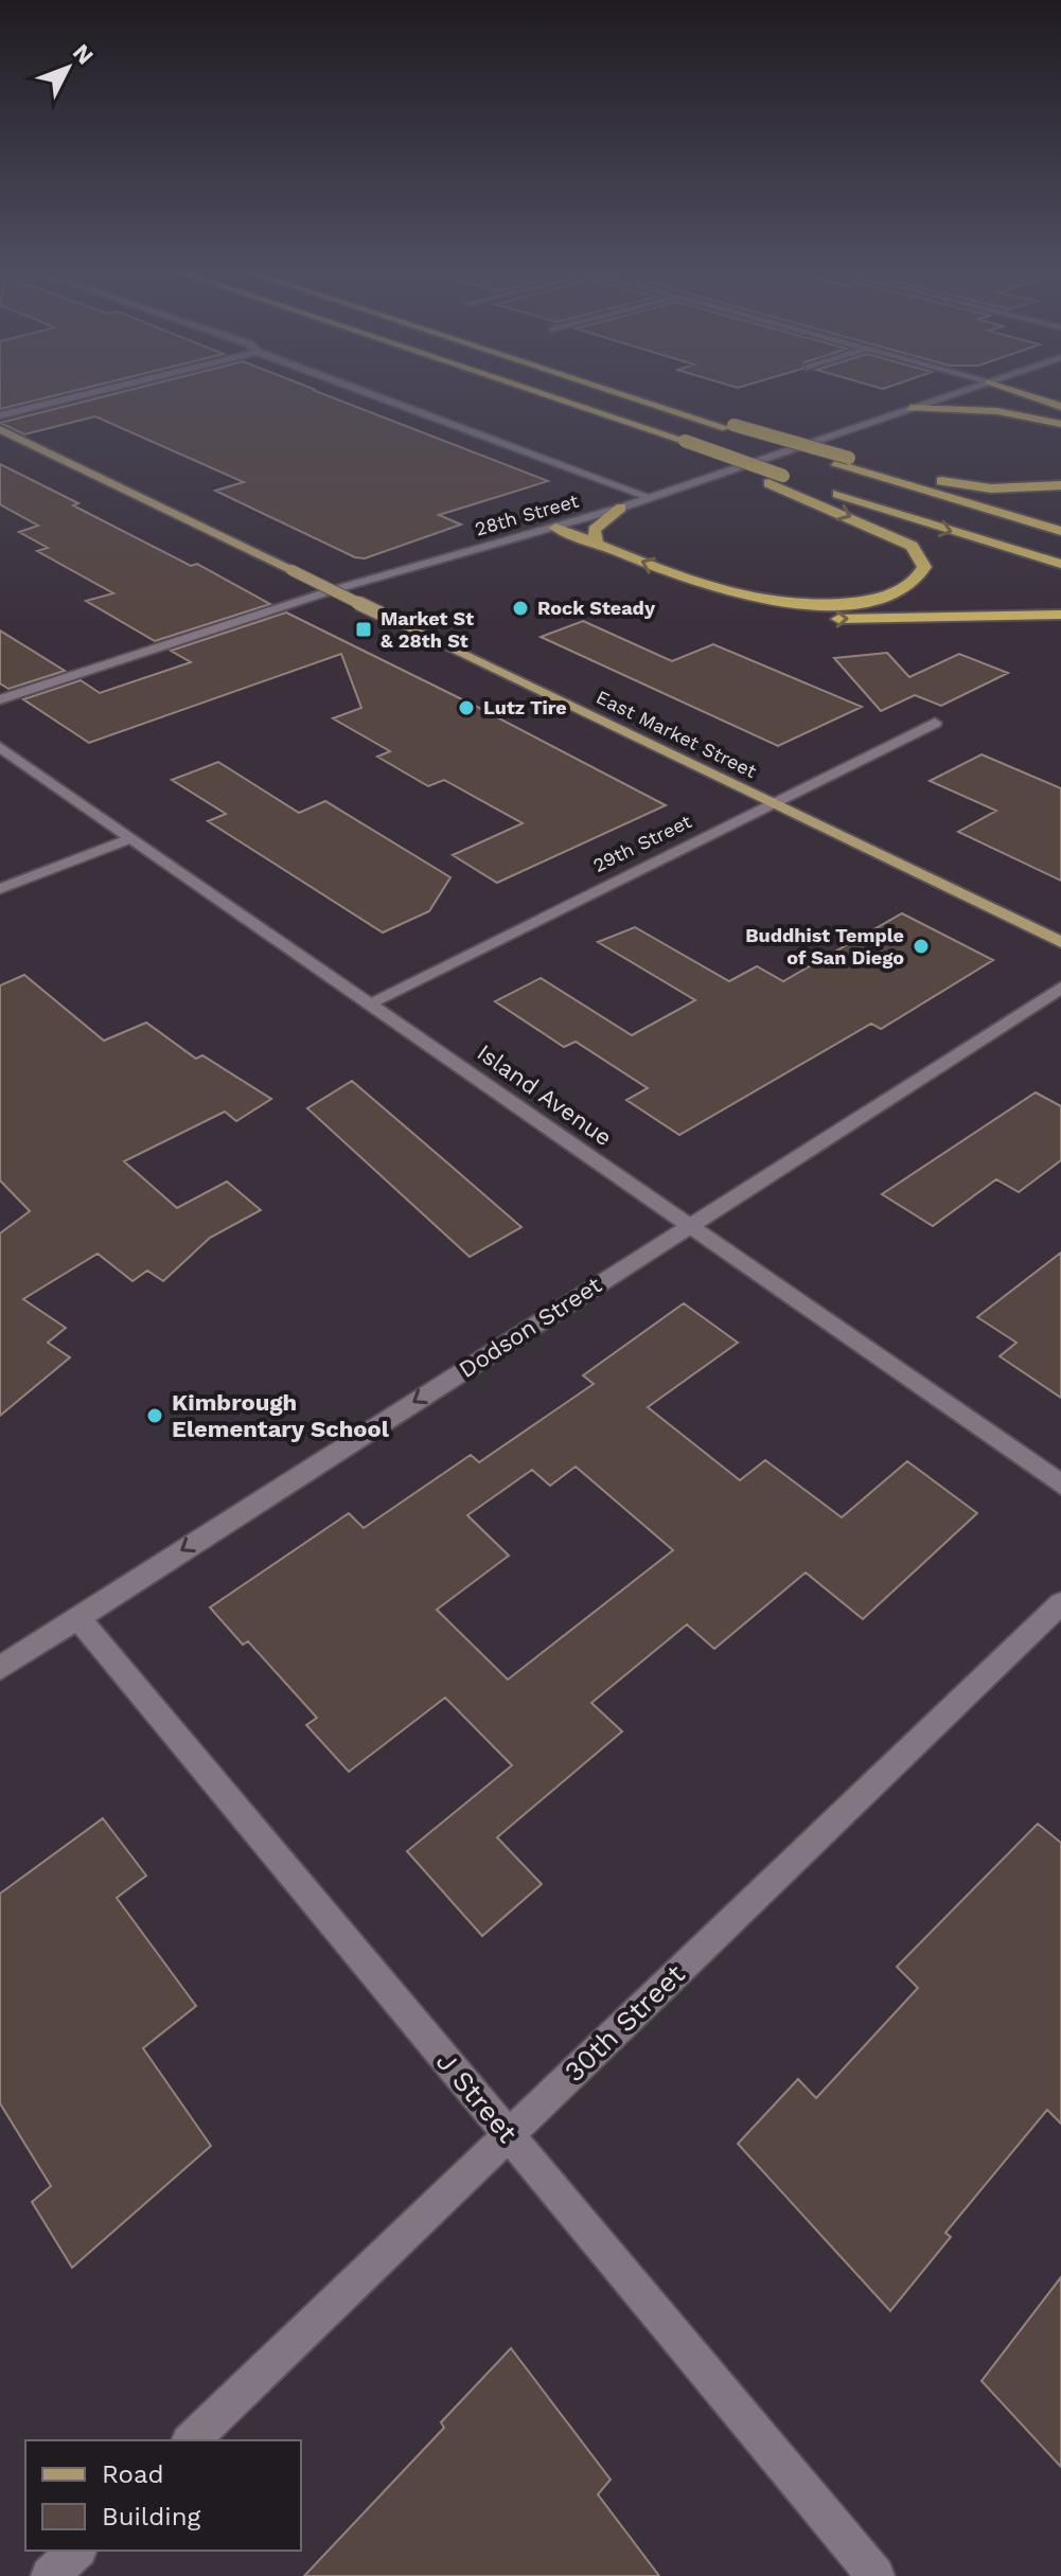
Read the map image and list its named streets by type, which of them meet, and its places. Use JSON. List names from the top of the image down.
{
  "streets": {
    "main road": ["East Market Street"],
    "street": [
      "28th Street",
      "29th Street",
      "Island Avenue",
      "Dodson Street",
      "30th Street",
      "J Street"
    ]
  },
  "crossings": [
    ["East Market Street", "29th Street"],
    ["29th Street", "Island Avenue"],
    ["Island Avenue", "Dodson Street"],
    ["Dodson Street", "J Street"],
    ["30th Street", "J Street"]
  ],
  "one_way": ["Dodson Street"],
  "places": {
    "other": [
      "Rock Steady",
      "Lutz Tire",
      "Buddhist Temple of San Diego",
      "Kimbrough Elementary School"
    ],
    "transit": ["Market St & 28th St"]
  },
  "legend": ["Road", "Building"],
  "north": "top right"
}
